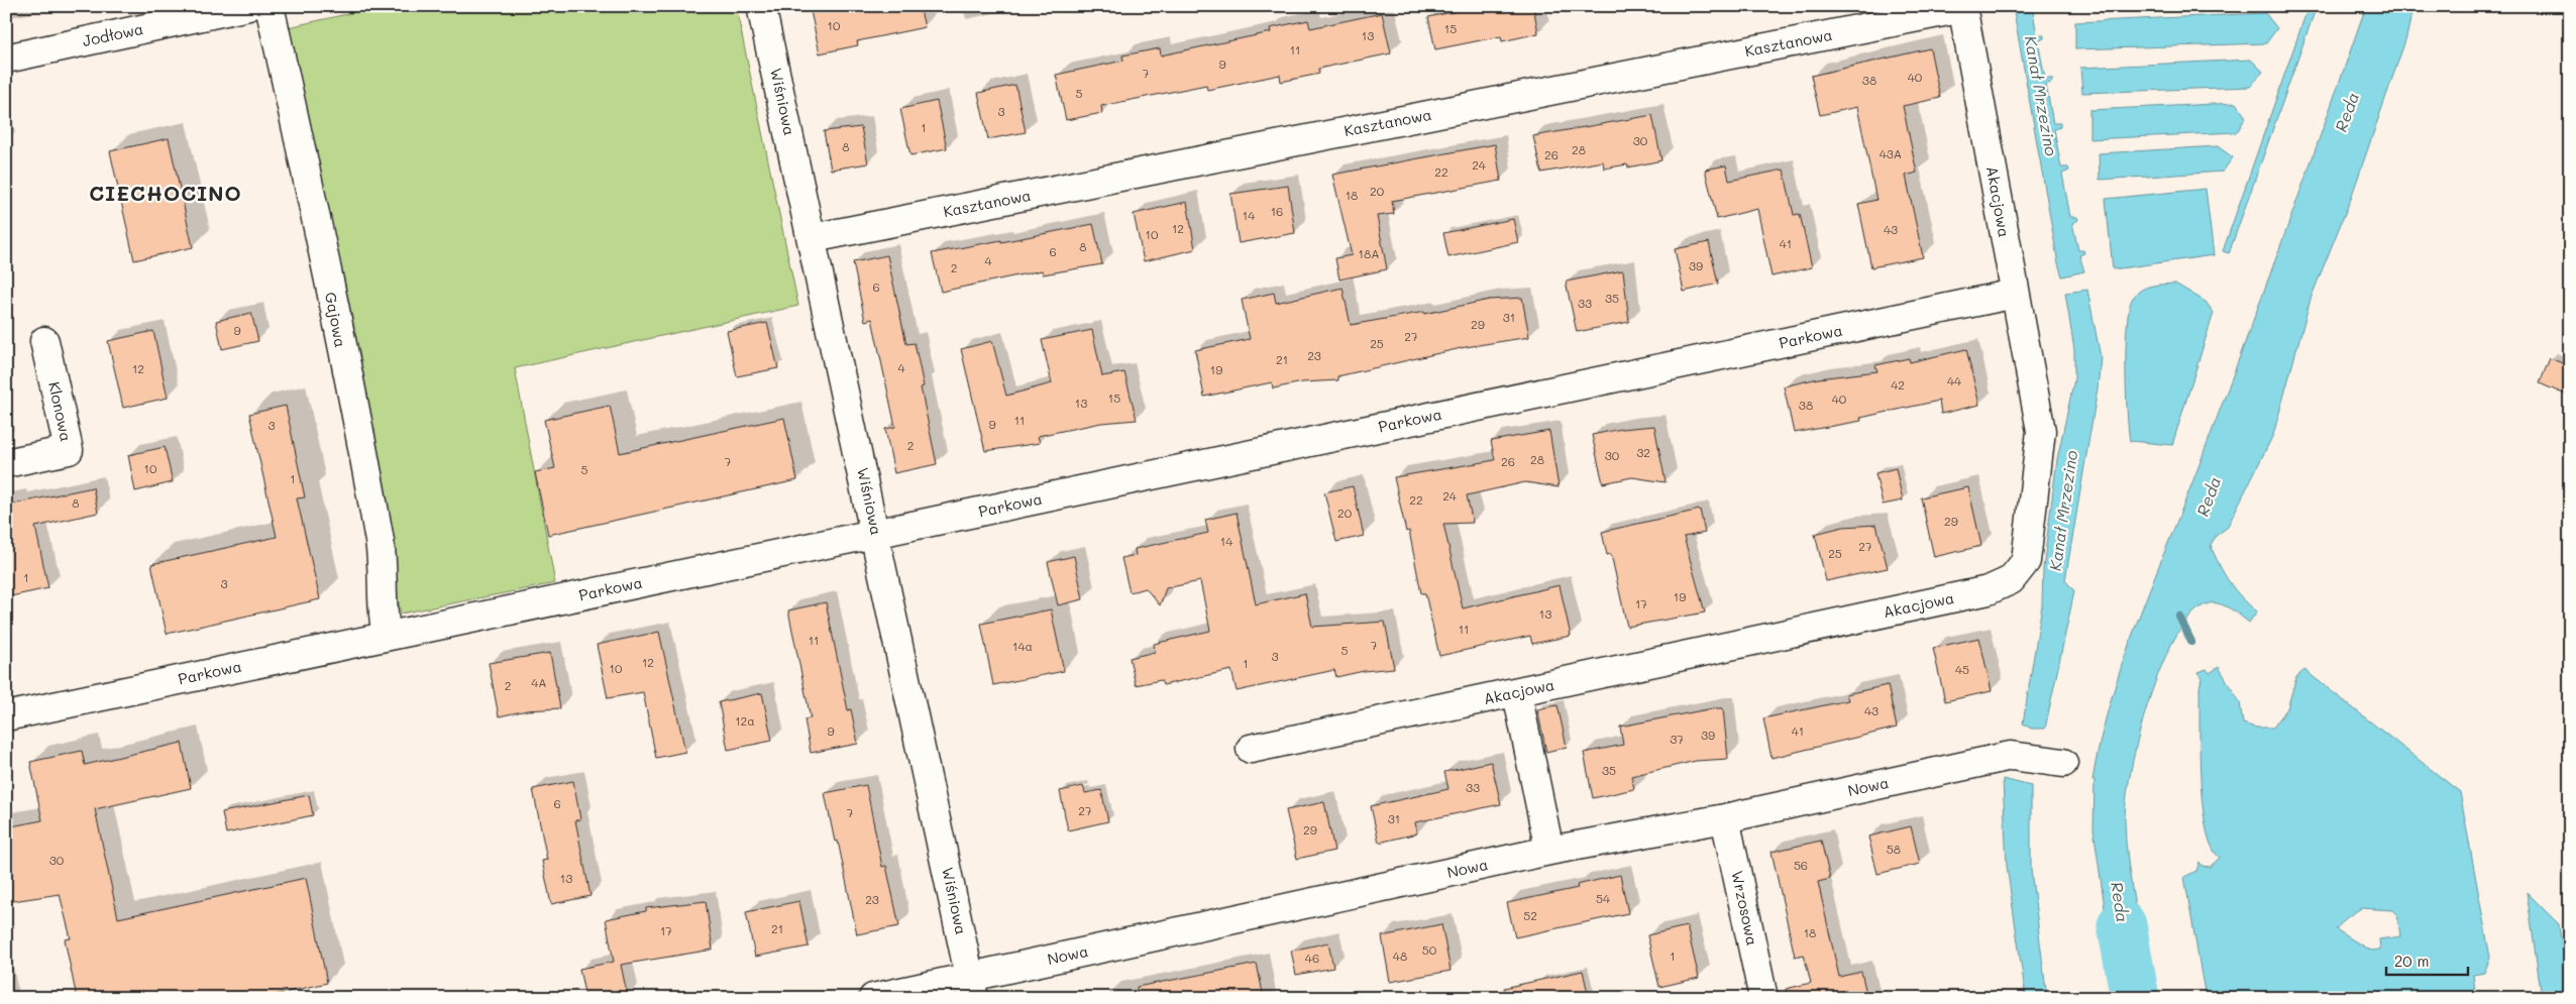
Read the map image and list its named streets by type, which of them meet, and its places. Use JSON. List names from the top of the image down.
{
  "streets": {
    "street": [
      "Jodłowa",
      "Kasztanowa",
      "Wiśniowa",
      "Akacjowa",
      "Gajowa",
      "Parkowa",
      "Klonowa",
      "Nowa",
      "Wrzosowa"
    ]
  },
  "crossings": [
    ["Kasztanowa", "Wiśniowa"],
    ["Kasztanowa", "Akacjowa"],
    ["Wiśniowa", "Parkowa"],
    ["Wiśniowa", "Nowa"],
    ["Akacjowa", "Parkowa"],
    ["Gajowa", "Parkowa"],
    ["Nowa", "Wrzosowa"]
  ],
  "districts": ["CIECHOCINO"],
  "water": ["Kanał Mrzezino", "Reda"],
  "house_numbers": [
    "10",
    "15",
    "13",
    "11",
    "9",
    "7",
    "40",
    "38",
    "5",
    "3",
    "1",
    "30",
    "8",
    "28",
    "43A",
    "26",
    "24",
    "22",
    "20",
    "18",
    "16",
    "14",
    "12",
    "43",
    "10",
    "41",
    "8",
    "6",
    "18A",
    "4",
    "39",
    "2",
    "6",
    "35",
    "33",
    "31",
    "29",
    "9",
    "27",
    "25",
    "23",
    "21",
    "4",
    "12",
    "19",
    "44",
    "42",
    "15",
    "40",
    "13",
    "38",
    "11",
    "9",
    "3",
    "2",
    "32",
    "30",
    "28",
    "7",
    "26",
    "10",
    "5",
    "1",
    "24",
    "22",
    "8",
    "20",
    "29",
    "14",
    "27",
    "25",
    "1",
    "3",
    "19",
    "17",
    "13",
    "11",
    "11",
    "7",
    "14a",
    "5",
    "3",
    "12",
    "1",
    "10",
    "45",
    "4A",
    "2",
    "43",
    "12a",
    "9",
    "41",
    "39",
    "37",
    "35",
    "33",
    "6",
    "27",
    "7",
    "31",
    "29",
    "58",
    "30",
    "56",
    "13",
    "54",
    "23",
    "52",
    "21",
    "17",
    "18",
    "50",
    "48",
    "1",
    "46"
  ],
  "scale_bar": "20 m"
}
